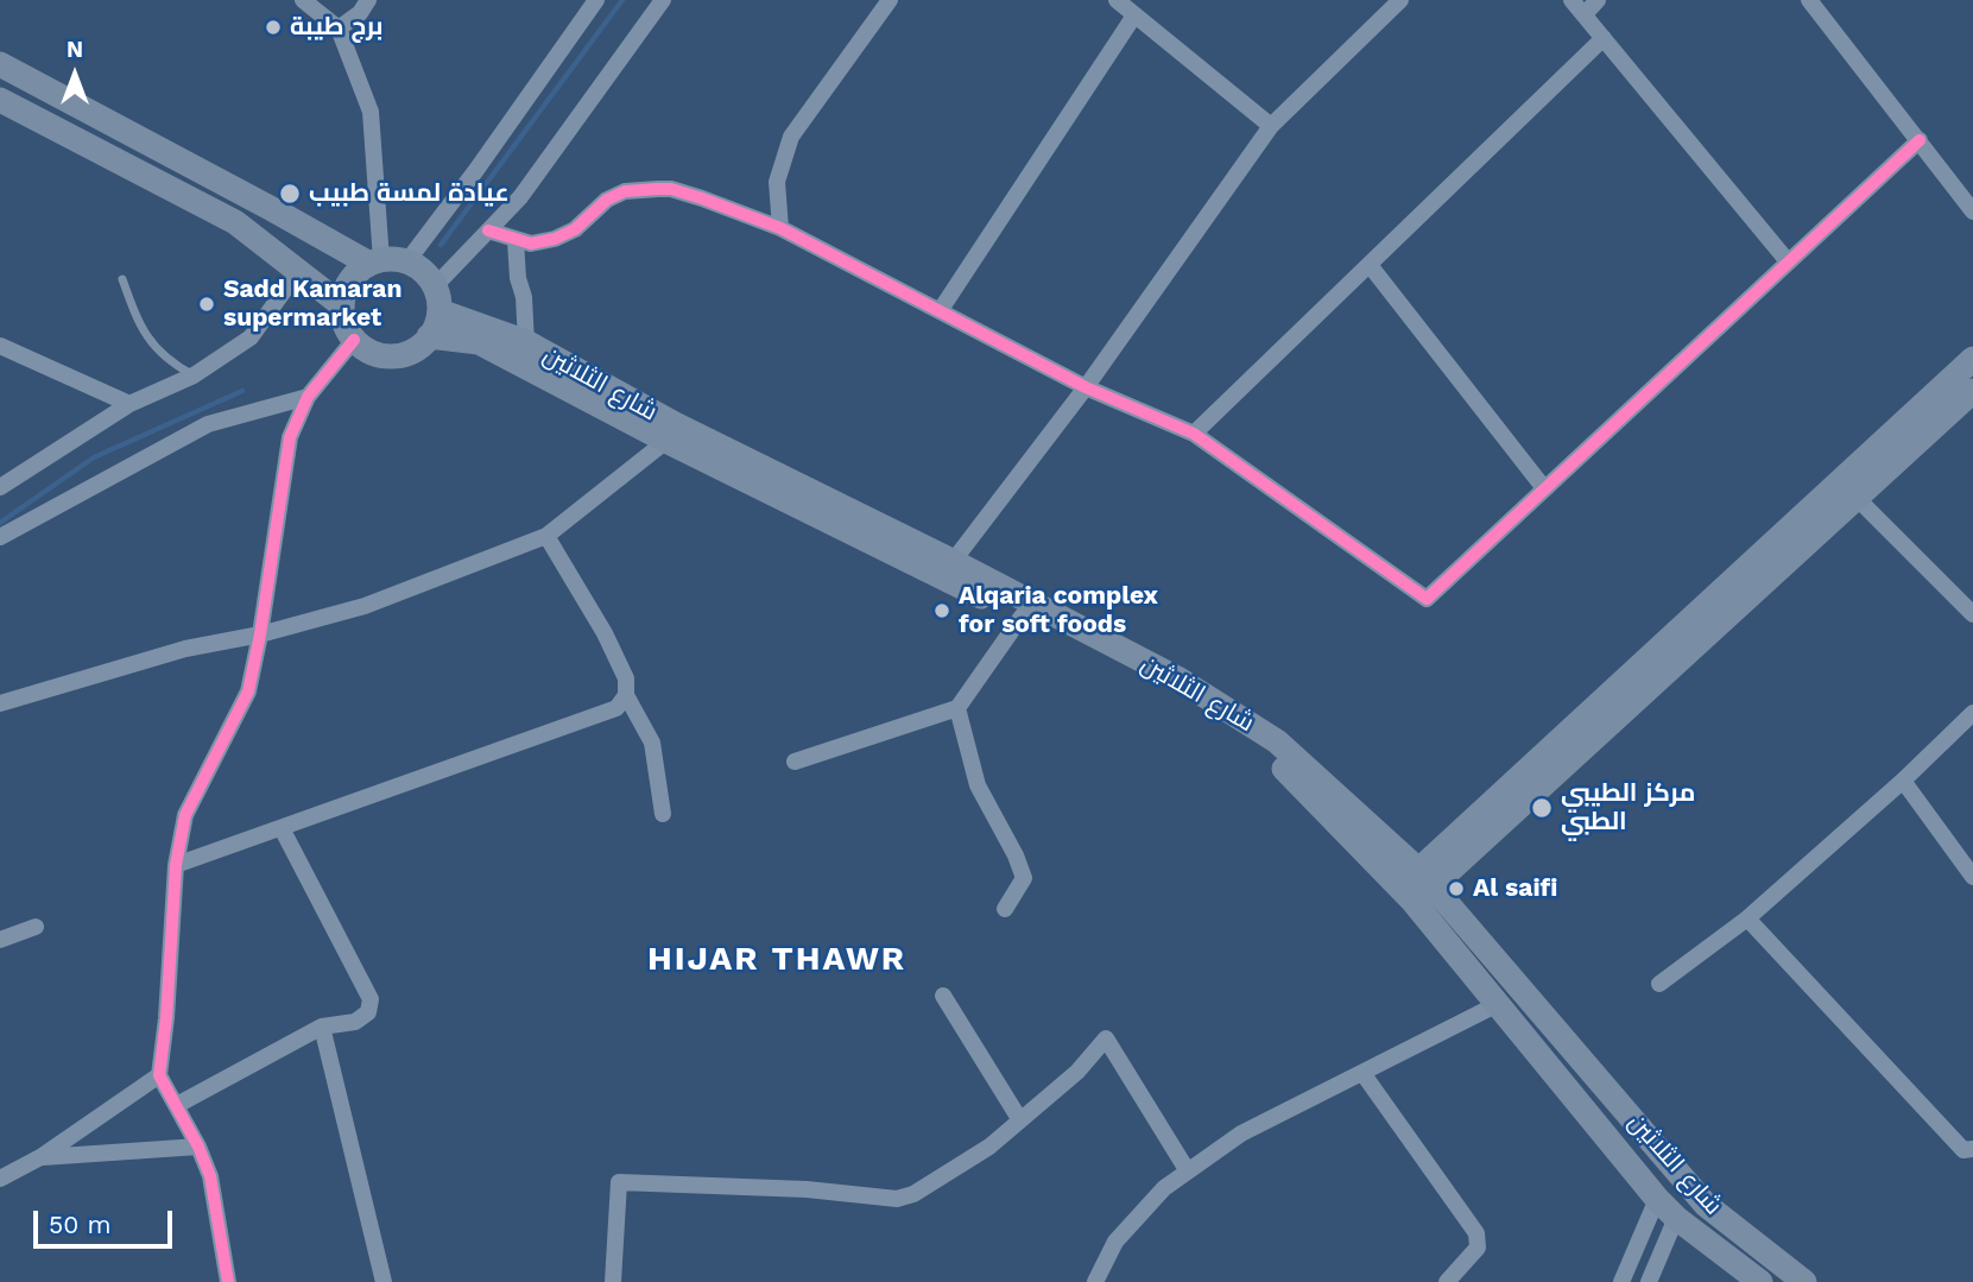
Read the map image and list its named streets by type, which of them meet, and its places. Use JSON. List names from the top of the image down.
{
  "streets": {
    "main road": ["شارع الثلاثين"]
  },
  "districts": ["HIJAR THAWR"],
  "places": [
    "برج طيبة",
    "عيادة لمسة طبيب",
    "Sadd Kamaran supermarket",
    "Alqaria complex for soft foods",
    "مركز الطيبي الطبي",
    "Al saifi"
  ],
  "scale_bar": "50 m",
  "north": "top"
}
